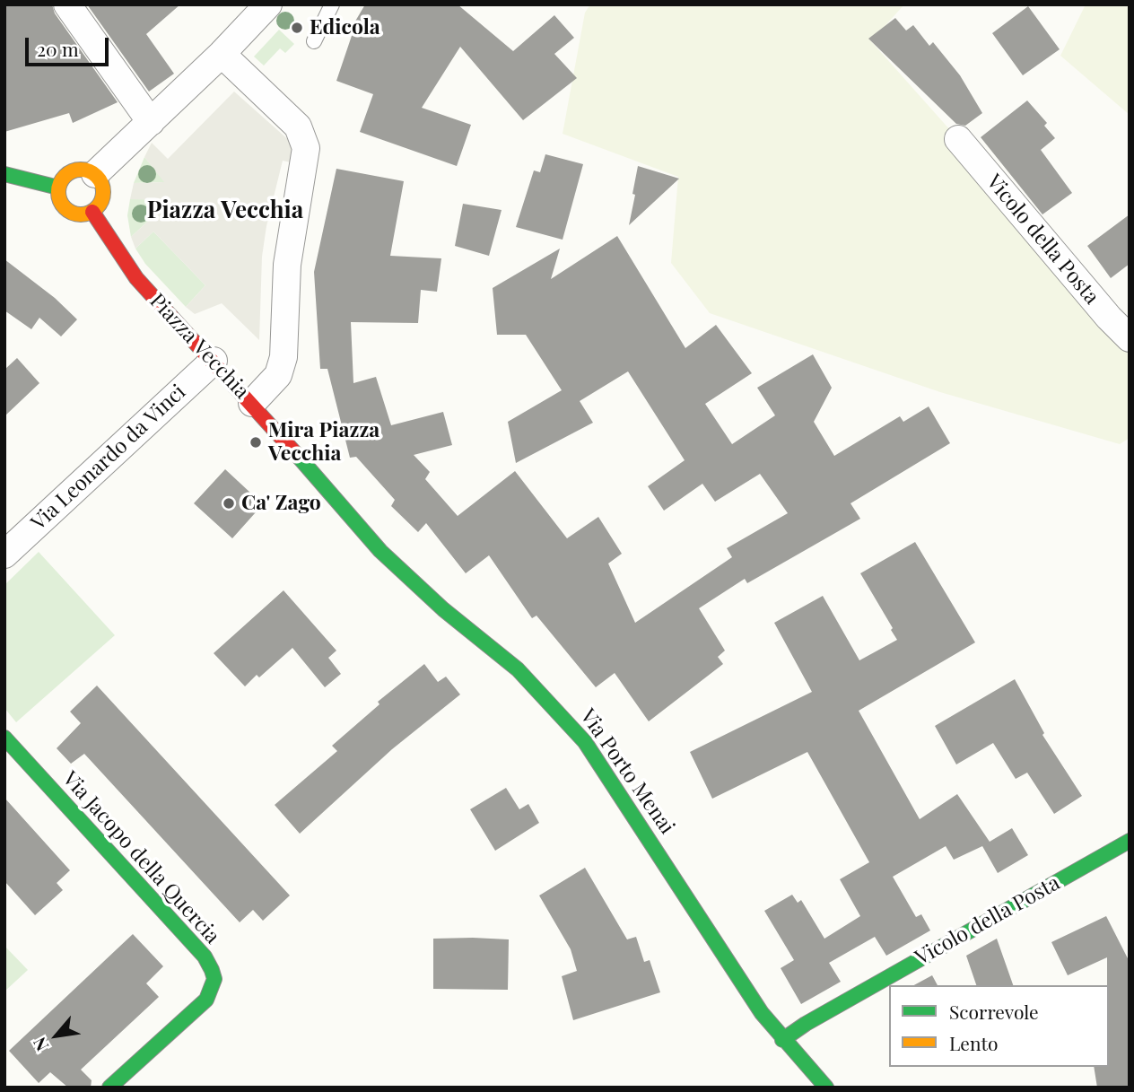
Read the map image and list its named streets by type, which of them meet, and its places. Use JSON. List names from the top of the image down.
{
  "streets": {
    "street": [
      "Vicolo della Posta",
      "Piazza Vecchia",
      "Via Leonardo da Vinci",
      "Via Porto Menai",
      "Via Jacopo della Quercia"
    ]
  },
  "crossings": [
    ["Vicolo della Posta", "Via Porto Menai"],
    ["Piazza Vecchia", "Via Leonardo da Vinci"],
    ["Piazza Vecchia", "Via Porto Menai"]
  ],
  "districts": ["Piazza Vecchia"],
  "places": ["Edicola", "Mira Piazza Vecchia", "Ca' Zago"],
  "legend": ["Scorrevole", "Lento"],
  "scale_bar": "20 m",
  "north": "bottom left"
}
